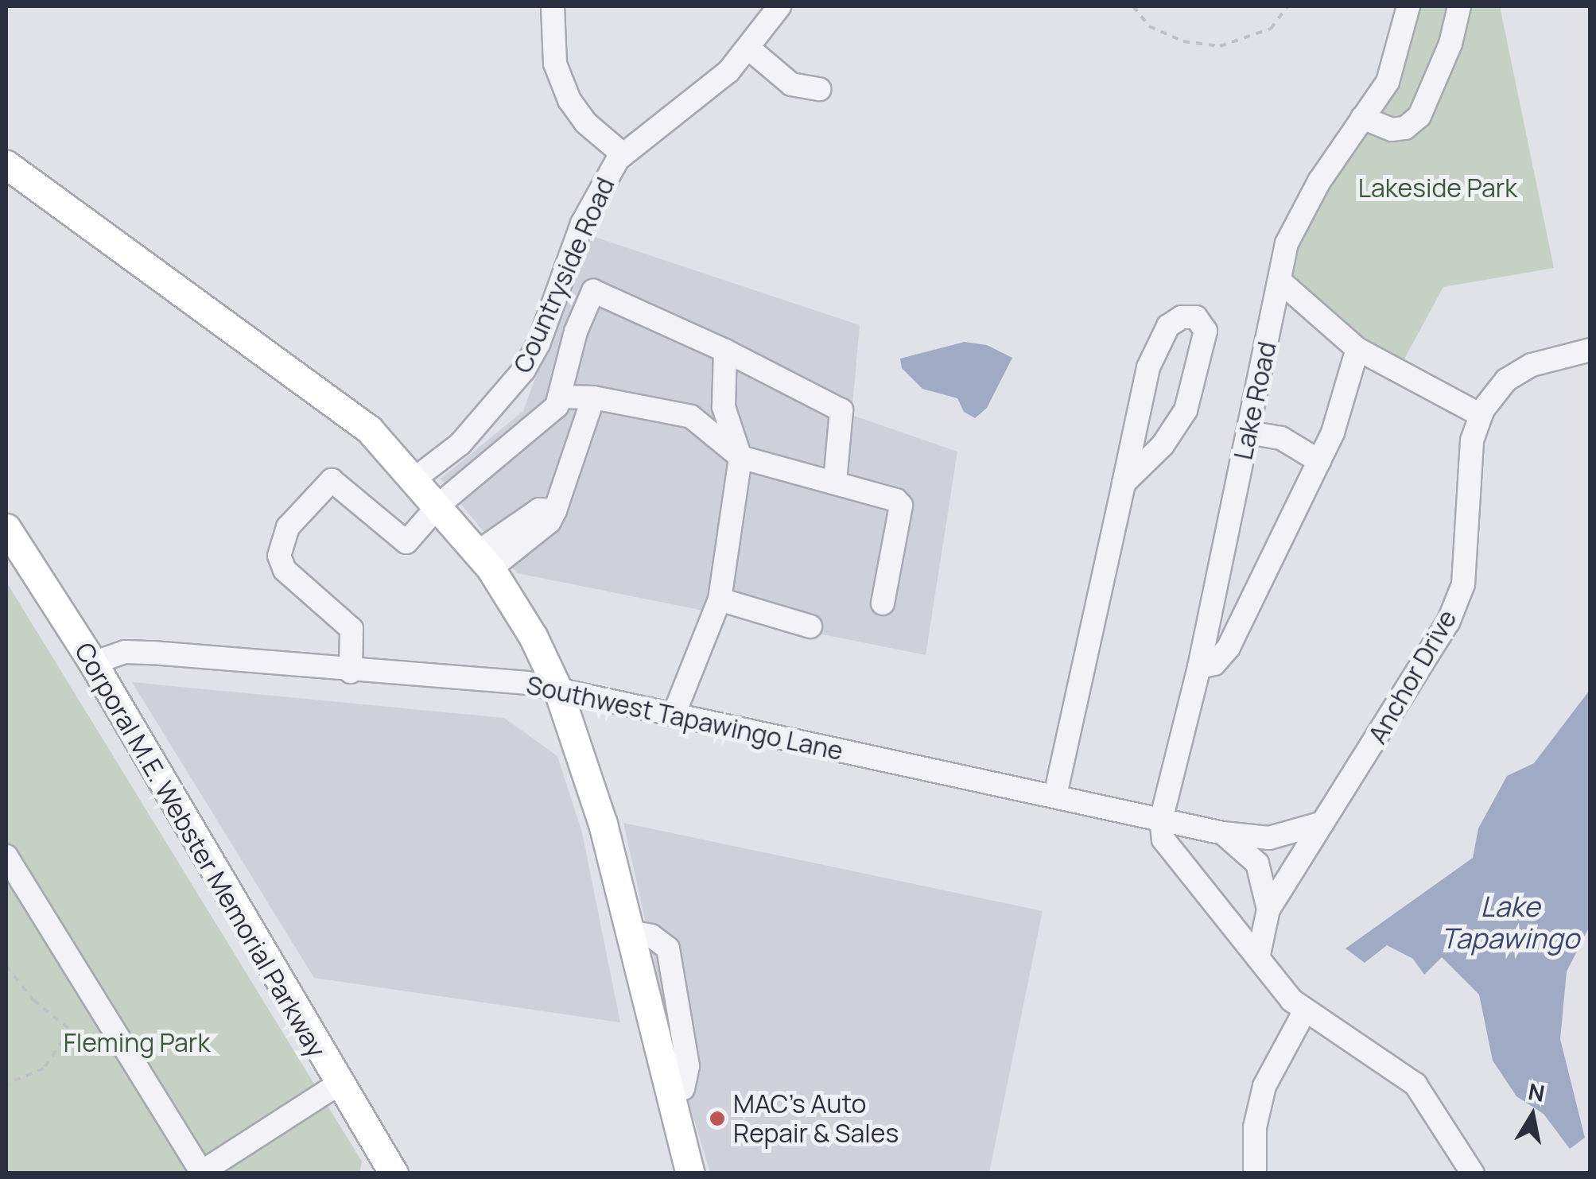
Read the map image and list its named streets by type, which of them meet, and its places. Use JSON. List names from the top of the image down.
{
  "streets": {
    "main road": ["Corporal M.E. Webster Memorial Parkway"],
    "street": [
      "Countryside Road",
      "Lake Road",
      "Anchor Drive",
      "Southwest Tapawingo Lane"
    ]
  },
  "crossings": [
    ["Lake Road", "Southwest Tapawingo Lane"],
    ["Anchor Drive", "Southwest Tapawingo Lane"],
    ["Southwest Tapawingo Lane", "Corporal M.E. Webster Memorial Parkway"]
  ],
  "water": ["Lake Tapawingo"],
  "parks": ["Lakeside Park", "Fleming Park"],
  "places": ["MAC's Auto Repair & Sales"],
  "north": "top"
}
